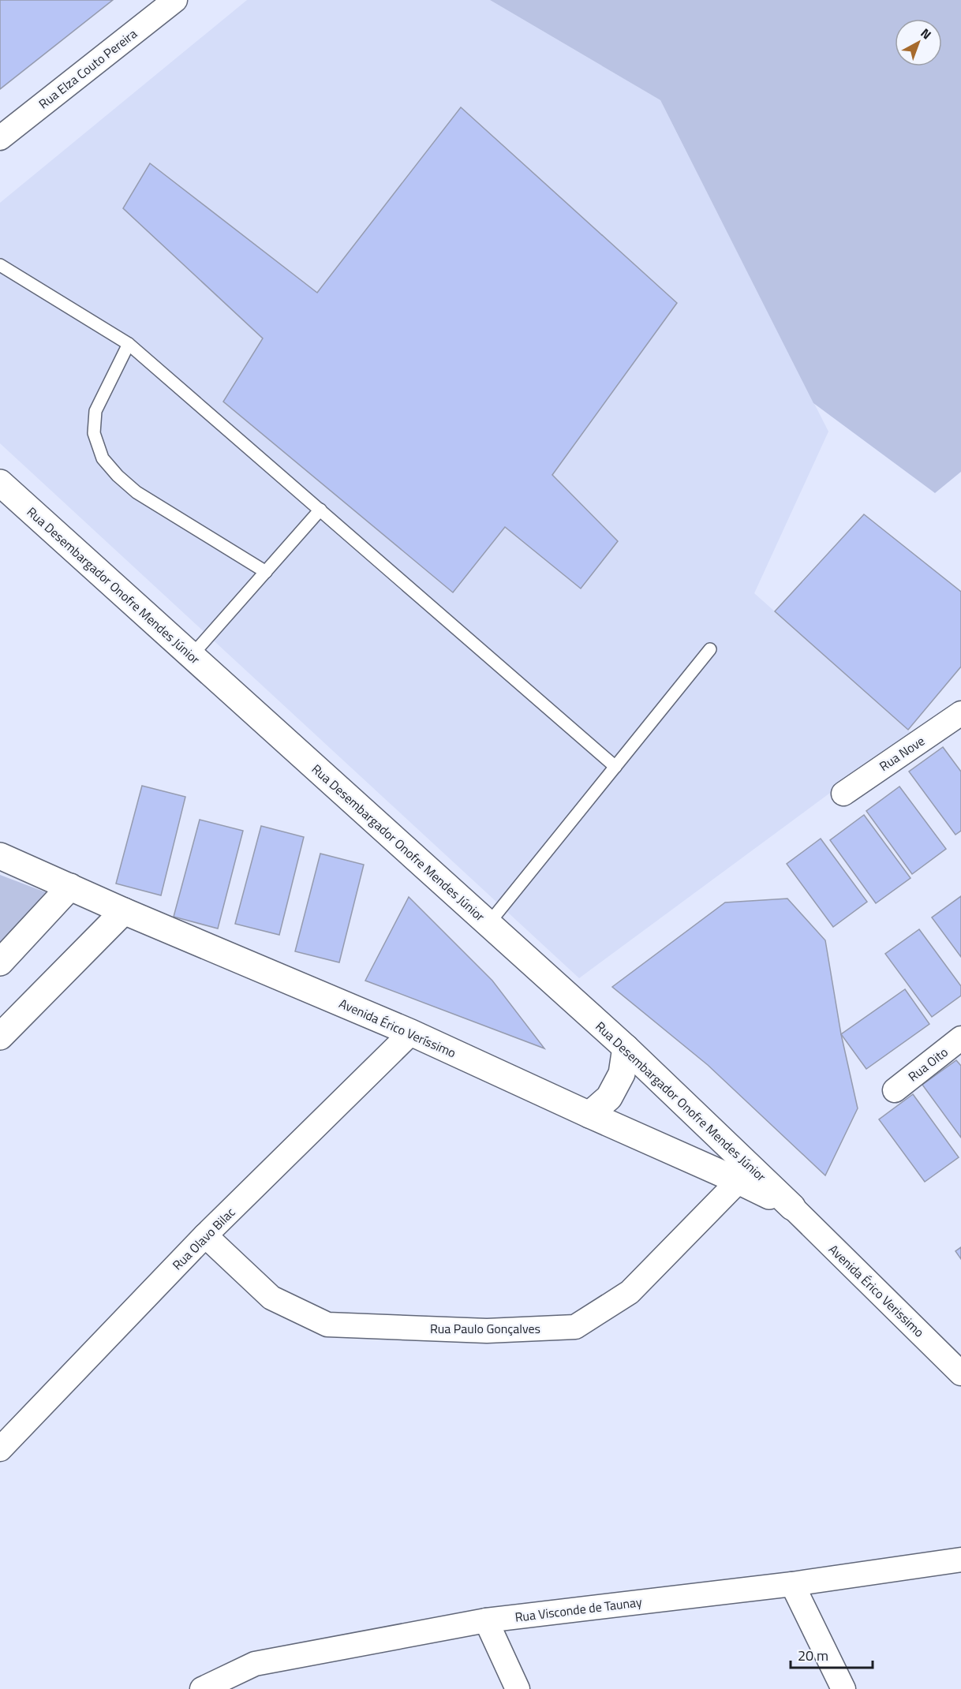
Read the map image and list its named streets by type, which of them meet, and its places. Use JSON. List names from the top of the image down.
{
  "streets": {
    "street": [
      "Rua Elza Couto Pereira",
      "Rua Desembargador Onofre Mendes Júnior",
      "Rua Nove",
      "Avenida Érico Veríssimo",
      "Rua Oito",
      "Rua Olavo Bilac",
      "Avenida Érico Verissimo",
      "Rua Paulo Gonçalves",
      "Rua Visconde de Taunay"
    ]
  },
  "crossings": [
    ["Rua Desembargador Onofre Mendes Júnior", "Avenida Érico Veríssimo"],
    ["Rua Desembargador Onofre Mendes Júnior", "Avenida Érico Verissimo"],
    ["Avenida Érico Veríssimo", "Rua Olavo Bilac"],
    ["Avenida Érico Veríssimo", "Avenida Érico Verissimo"],
    ["Avenida Érico Veríssimo", "Rua Paulo Gonçalves"],
    ["Rua Olavo Bilac", "Rua Paulo Gonçalves"]
  ],
  "scale_bar": "20 m",
  "north": "top right"
}
